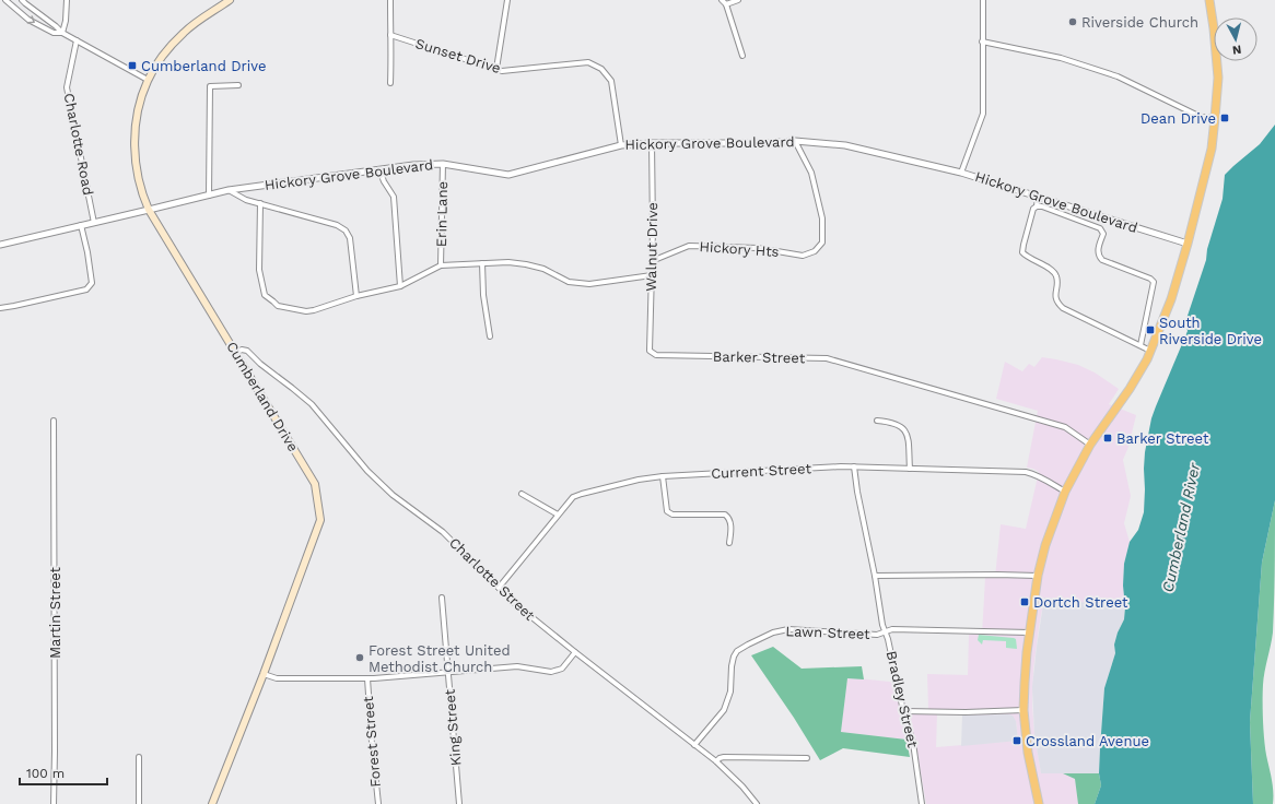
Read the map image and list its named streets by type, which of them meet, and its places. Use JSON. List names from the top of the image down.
{
  "streets": {
    "main road": ["Cumberland Drive"],
    "street": [
      "Sunset Drive",
      "Hickory Grove Boulevard",
      "Charlotte Road",
      "Erin Lane",
      "Walnut Drive",
      "Hickory Hts",
      "Barker Street",
      "Current Street",
      "Charlotte Street",
      "Martin Street",
      "Lawn Street",
      "Bradley Street",
      "King Street",
      "Forest Street"
    ]
  },
  "crossings": [
    ["Sunset Drive", "Hickory Grove Boulevard"],
    ["Hickory Grove Boulevard", "Charlotte Road"],
    ["Hickory Grove Boulevard", "Erin Lane"],
    ["Hickory Grove Boulevard", "Walnut Drive"],
    ["Hickory Grove Boulevard", "Hickory Hts"],
    ["Hickory Grove Boulevard", "Cumberland Drive"],
    ["Walnut Drive", "Hickory Hts"],
    ["Walnut Drive", "Barker Street"],
    ["Cumberland Drive", "Charlotte Street"],
    ["Current Street", "Charlotte Street"],
    ["Current Street", "Bradley Street"],
    ["Charlotte Street", "Lawn Street"],
    ["Lawn Street", "Bradley Street"]
  ],
  "water": ["Cumberland River"],
  "places": {
    "other": ["Riverside Church", "Forest Street United Methodist Church"],
    "transit": [
      "Cumberland Drive",
      "Dean Drive",
      "South Riverside Drive",
      "Barker Street",
      "Dortch Street",
      "Crossland Avenue"
    ]
  },
  "scale_bar": "100 m",
  "north": "bottom"
}
